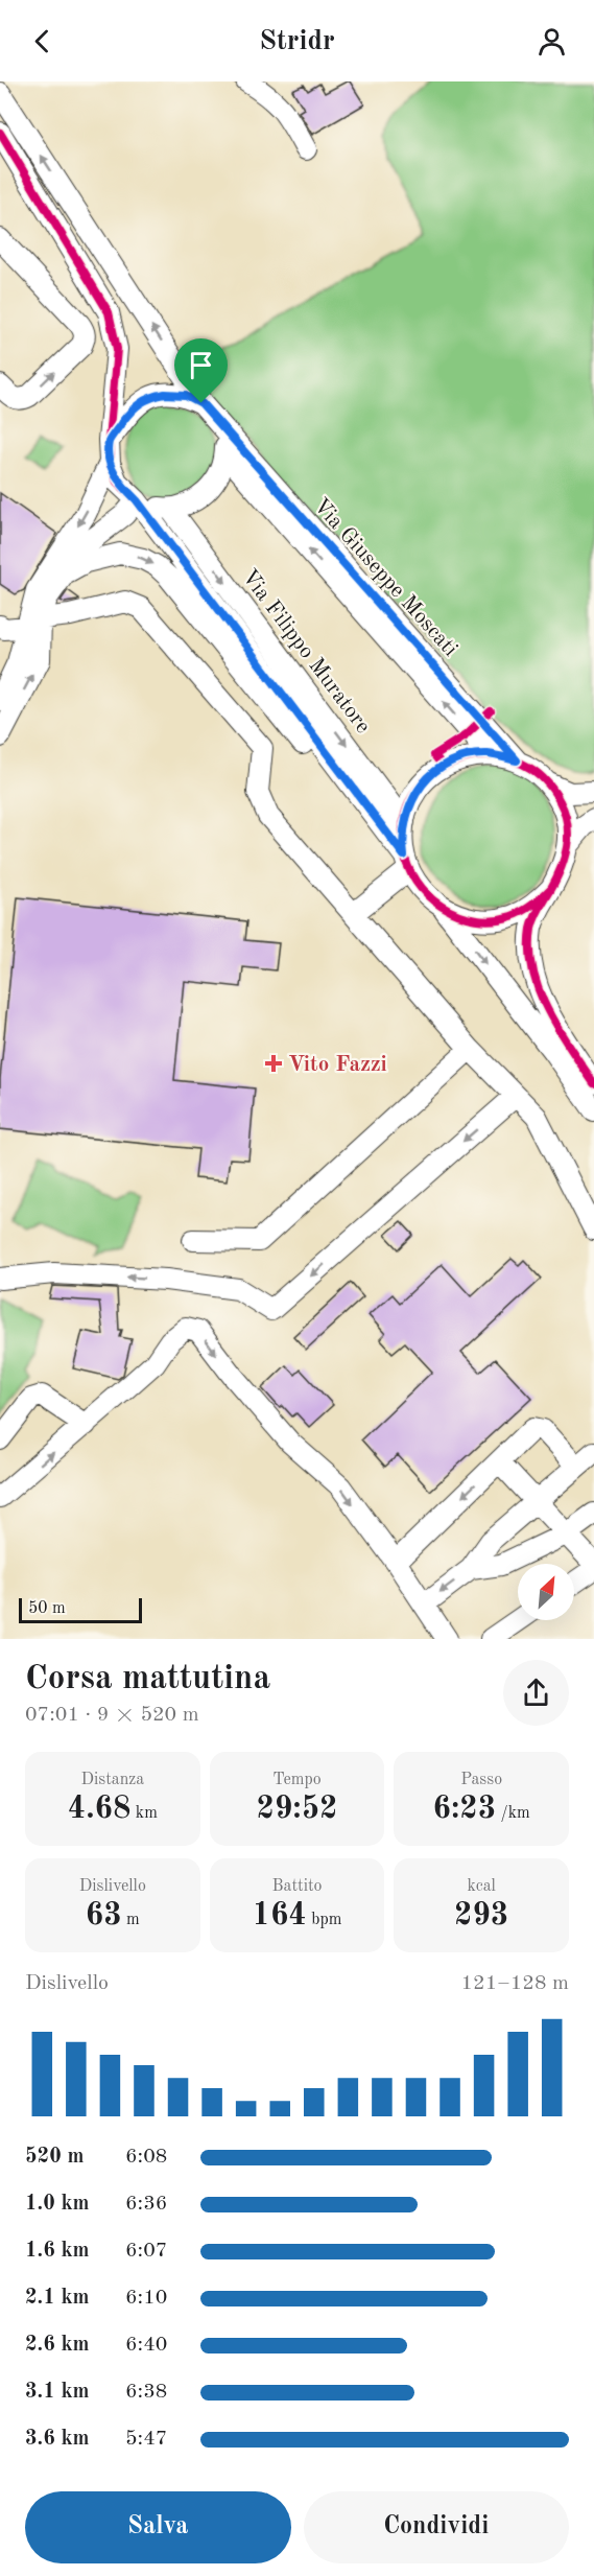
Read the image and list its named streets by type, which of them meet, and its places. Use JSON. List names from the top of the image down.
{
  "streets": {
    "street": ["Via Giuseppe Moscati", "Via Filippo Muratore"]
  },
  "crossings": [
    ["Via Giuseppe Moscati", "Via Filippo Muratore"]
  ],
  "places": {
    "health": ["Vito Fazzi"]
  },
  "scale_bar": "50 m",
  "north": "top right",
  "page": {
    "header": "Stridr",
    "scale": "50 m",
    "heading": ["Corsa mattutina", "07:01 · 9 × 520 m"],
    "stats": [
      ["Distanza", "4.68 km"],
      ["Tempo", "29:52"],
      ["Passo", "6:23 /km"],
      ["Dislivello", "63 m"],
      ["Battito", "164 bpm"],
      ["kcal", "293"]
    ],
    "chart": ["Dislivello", "121–128 m"],
    "list": [
      {
        "name": "520 m",
        "note": "6:08"
      },
      {
        "name": "1.0 km",
        "note": "6:36"
      },
      {
        "name": "1.6 km",
        "note": "6:07"
      },
      {
        "name": "2.1 km",
        "note": "6:10"
      },
      {
        "name": "2.6 km",
        "note": "6:40"
      },
      {
        "name": "3.1 km",
        "note": "6:38"
      },
      {
        "name": "3.6 km",
        "note": "5:47"
      }
    ],
    "buttons": ["Salva", "Condividi"]
  }
}
